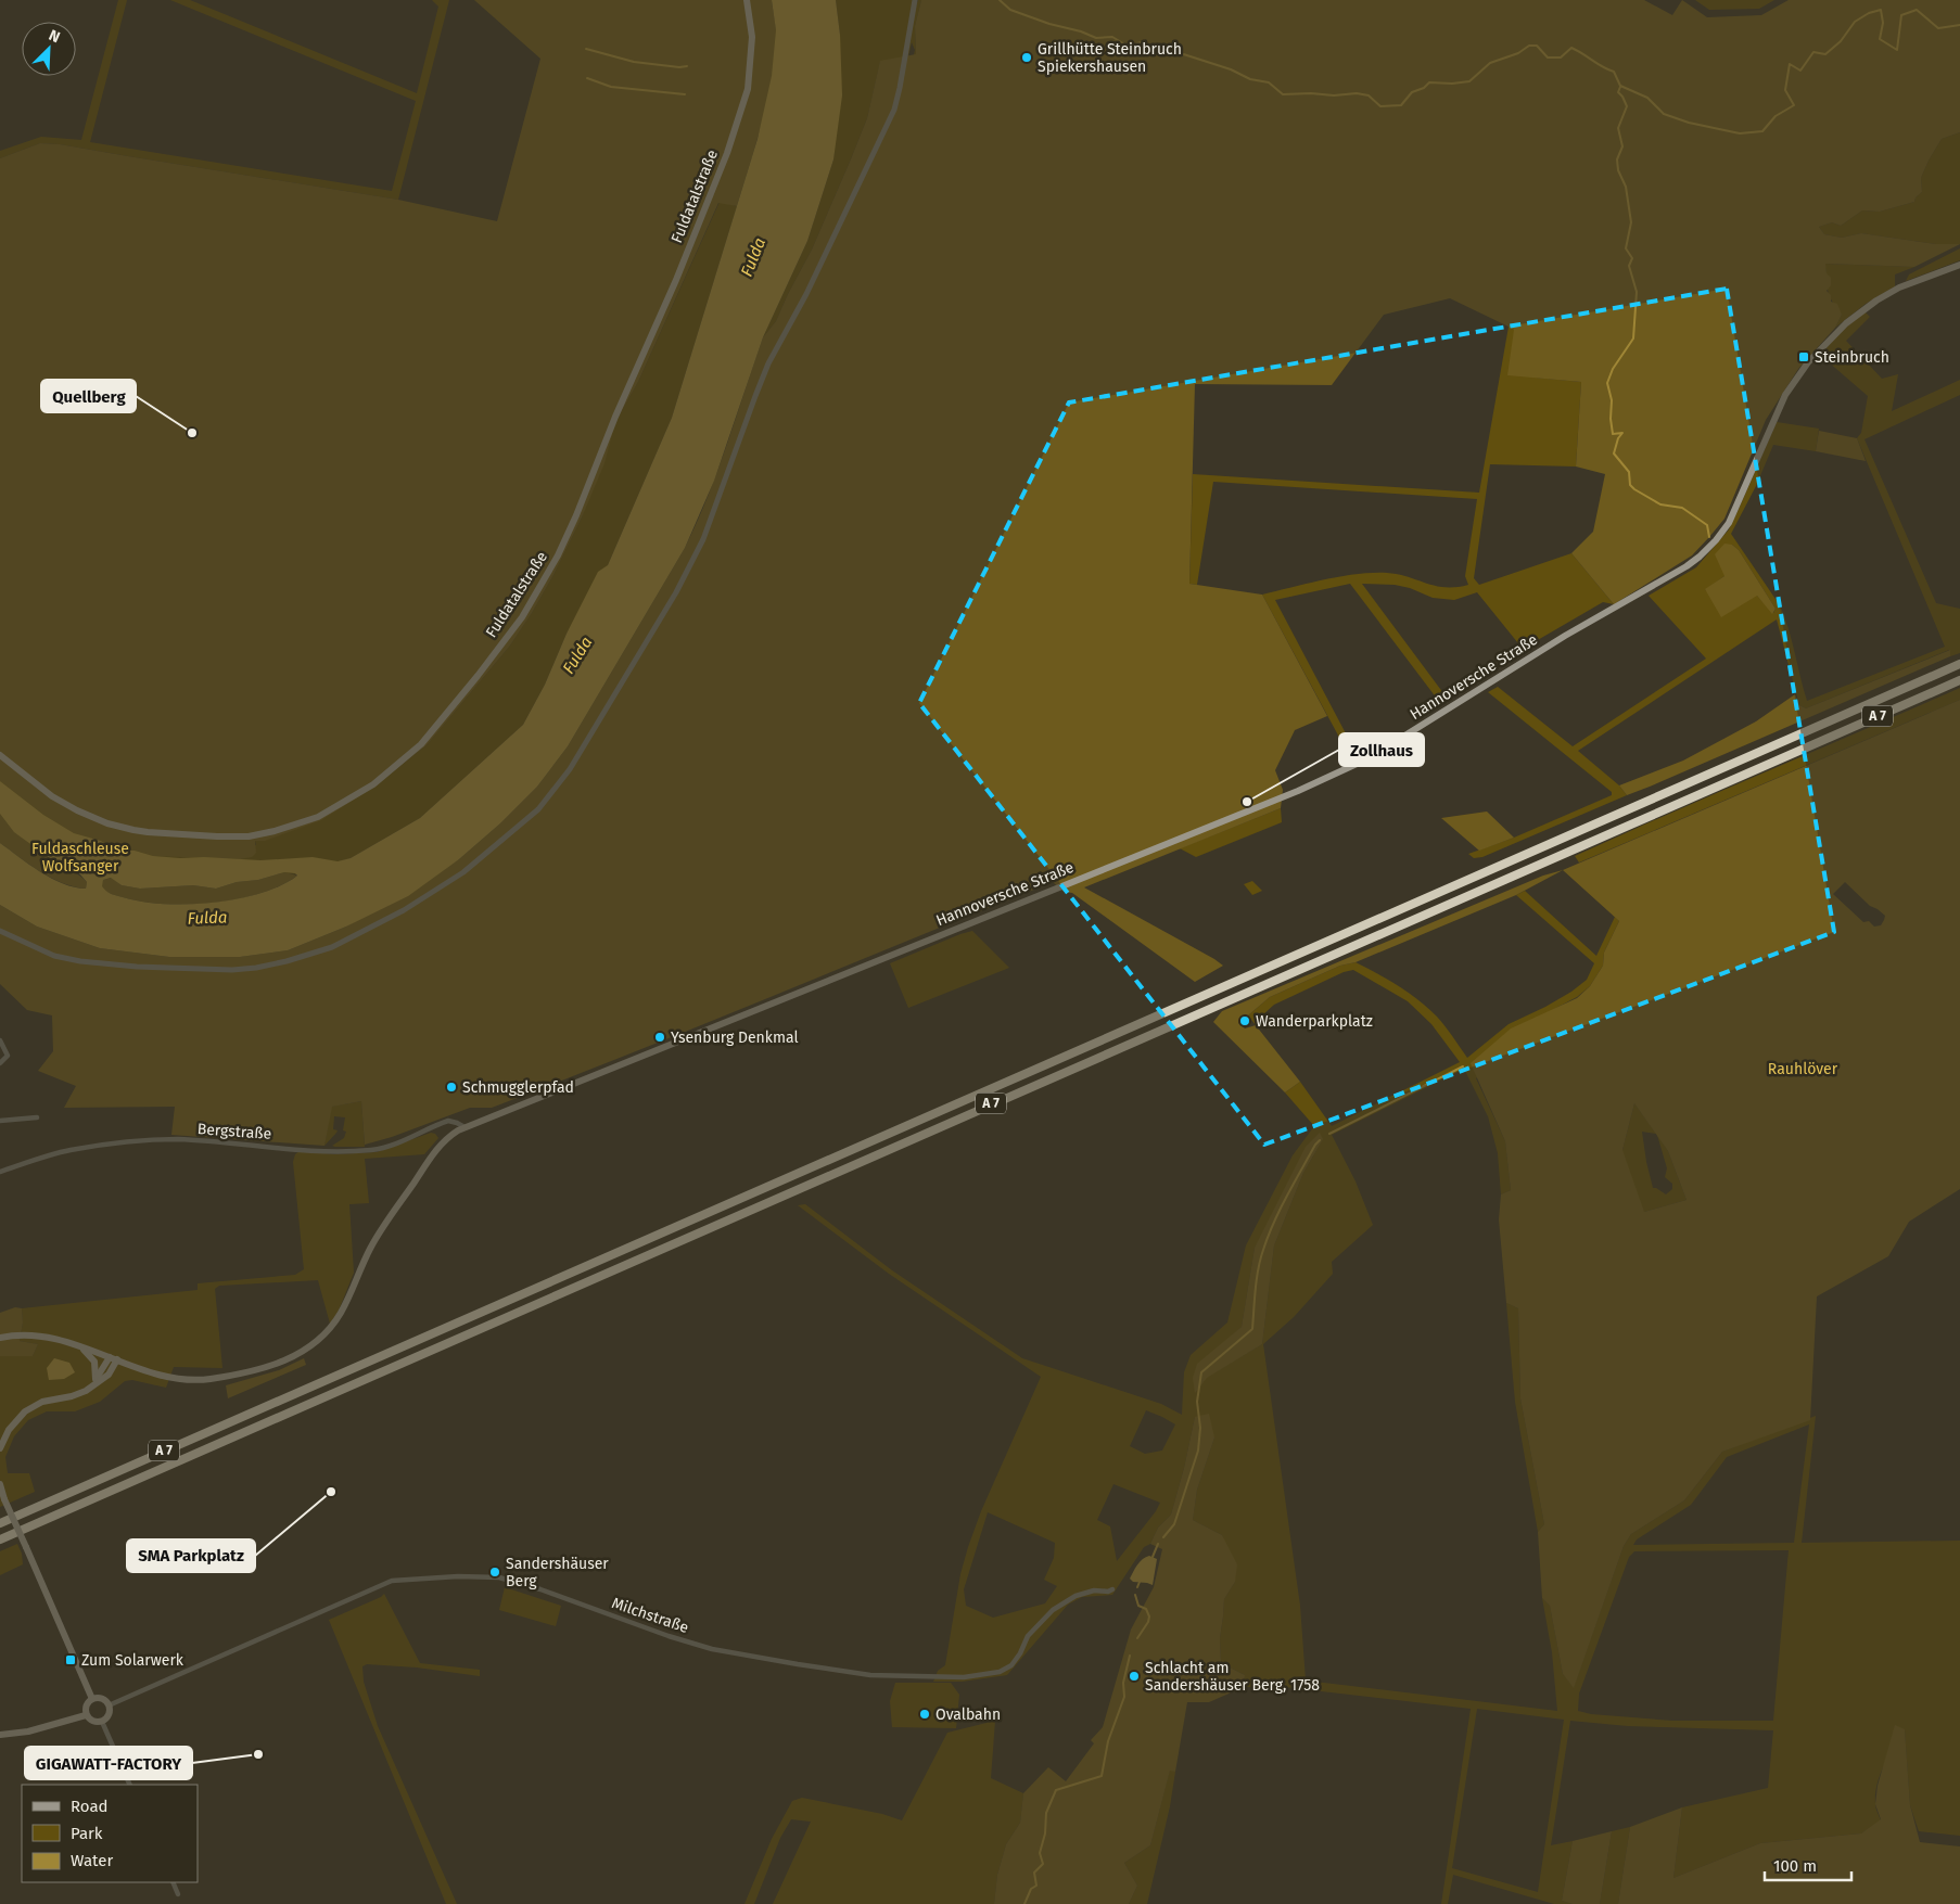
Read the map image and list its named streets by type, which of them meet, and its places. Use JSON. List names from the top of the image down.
{
  "streets": {
    "highway": ["A 7"],
    "main road": ["Fuldatalstraße", "Hannoversche Straße"],
    "street": ["Bergstraße", "Milchstraße"]
  },
  "crossings": [
    ["Hannoversche Straße", "Bergstraße"]
  ],
  "water": ["Fulda"],
  "parks": ["Fuldaschleuse Wolfsanger", "Rauhlöver"],
  "places": {
    "other": [
      "Grillhütte Steinbruch Spiekershausen",
      "Quellberg",
      "Zollhaus",
      "Wanderparkplatz",
      "Ysenburg Denkmal",
      "Schmugglerpfad",
      "SMA Parkplatz",
      "Sandershäuser Berg",
      "Schlacht am Sandershäuser Berg, 1758",
      "Ovalbahn",
      "GIGAWATT-FACTORY"
    ],
    "transit": ["Steinbruch", "Zum Solarwerk"]
  },
  "legend": ["Road", "Park", "Water"],
  "scale_bar": "100 m",
  "north": "top right"
}
